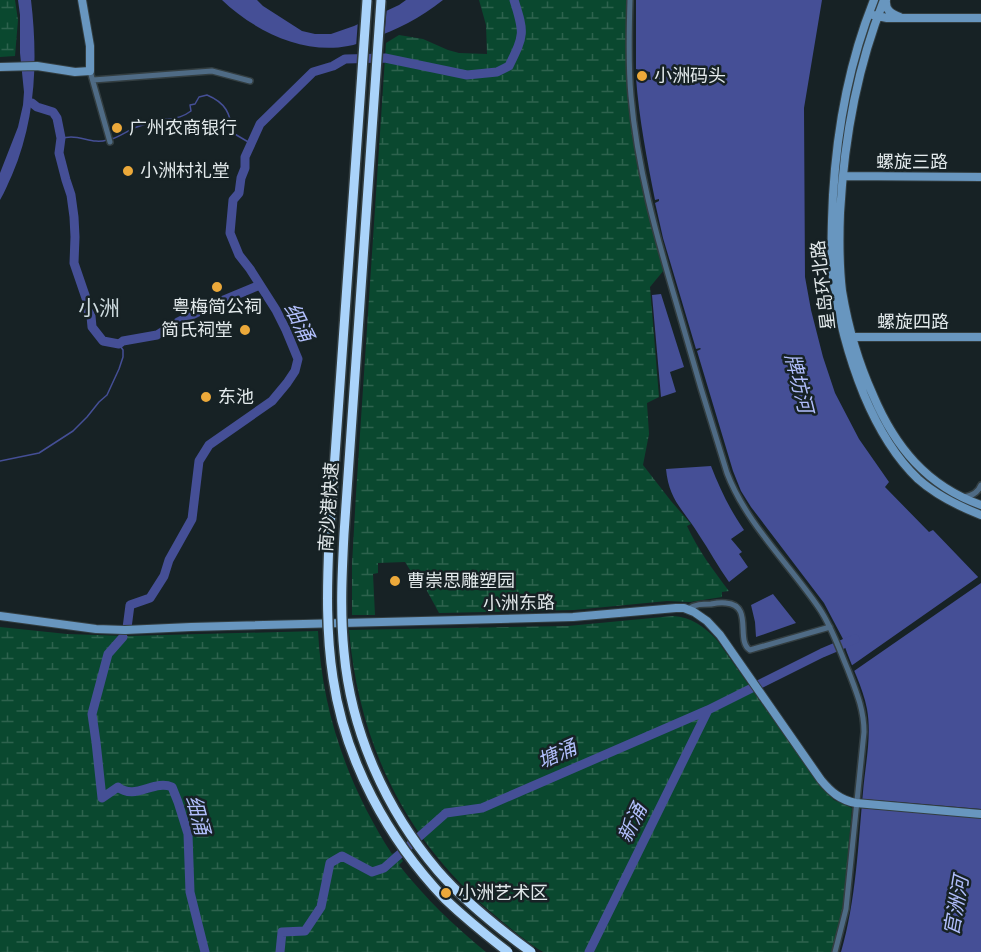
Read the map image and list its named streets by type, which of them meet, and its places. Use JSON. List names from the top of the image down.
{
  "streets": {
    "highway": ["南沙港快速"],
    "main road": [
      "螺旋三路",
      "星岛环北路",
      "螺旋四路",
      "小洲东路"
    ]
  },
  "crossings": [
    ["螺旋三路", "星岛环北路"],
    ["星岛环北路", "螺旋四路"]
  ],
  "districts": ["小洲"],
  "water": [
    "细涌",
    "牌坊河",
    "塘涌",
    "新涌",
    "官洲河"
  ],
  "places": [
    "小洲码头",
    "广州农商银行",
    "小洲村礼堂",
    "粤梅简公祠",
    "简氏祠堂",
    "东池",
    "曹崇思雕塑园",
    "小洲艺术区"
  ]
}
